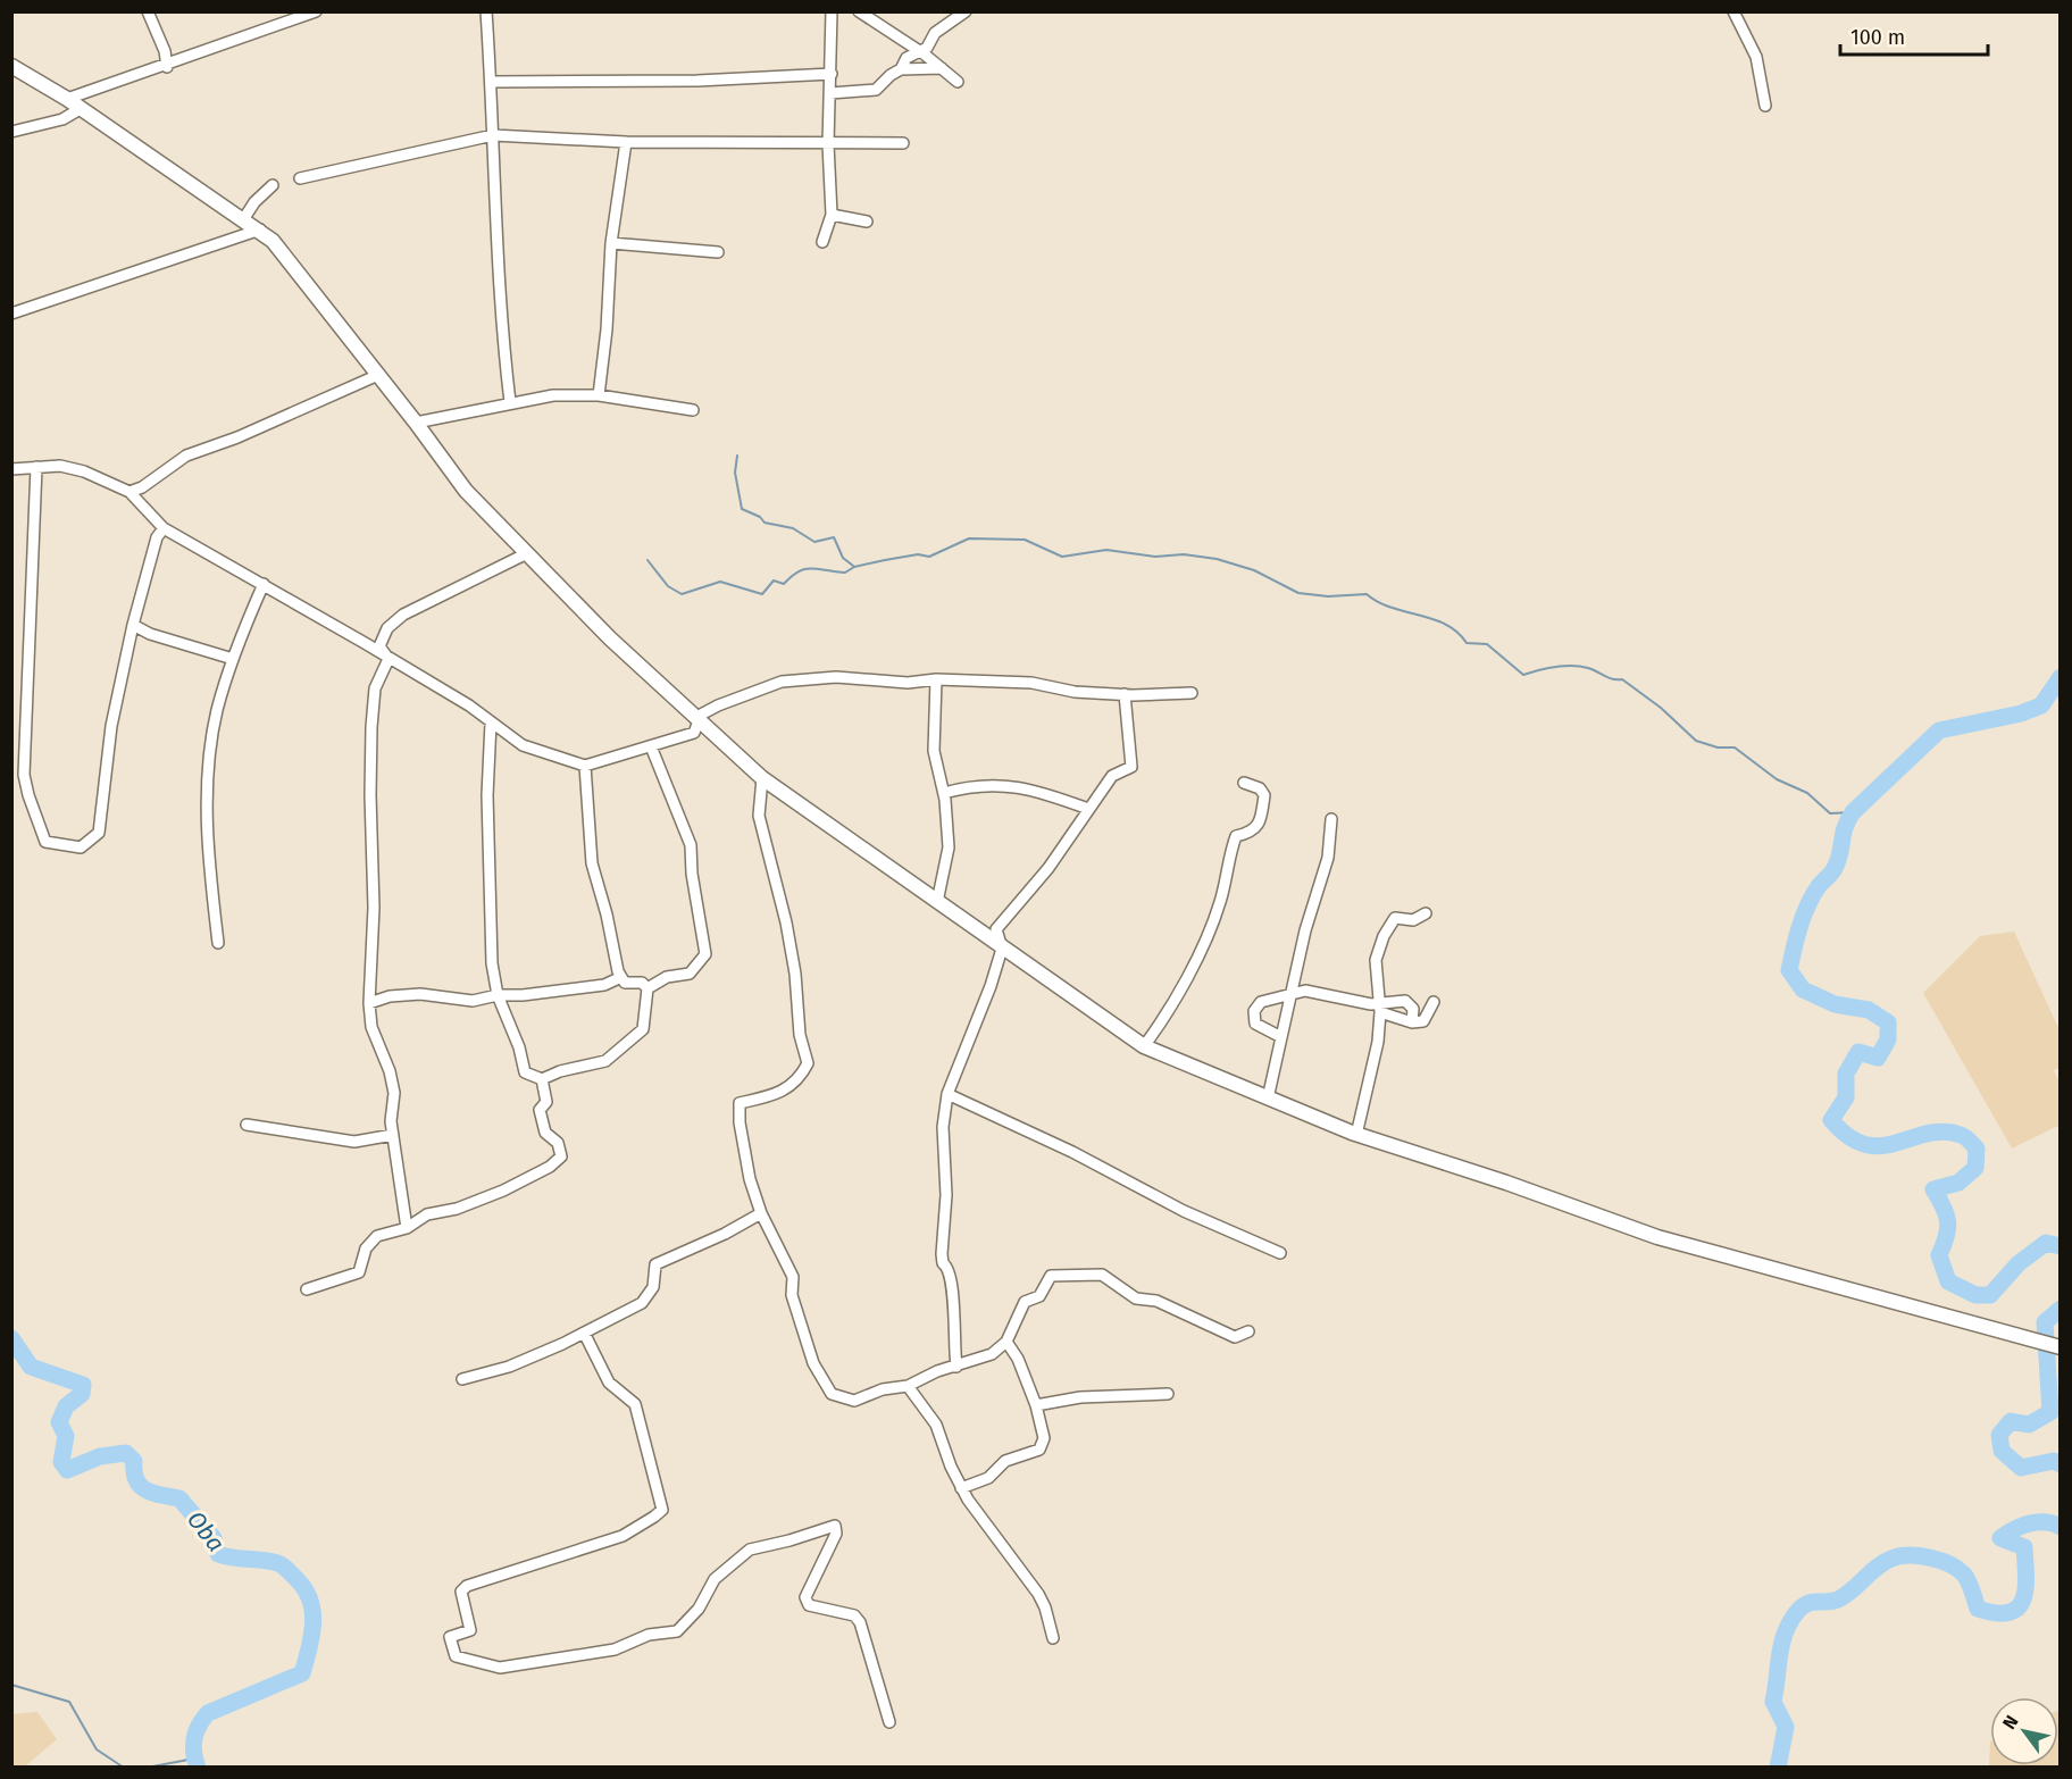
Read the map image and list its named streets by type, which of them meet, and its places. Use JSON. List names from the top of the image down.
{
  "water": ["Oba"],
  "scale_bar": "100 m",
  "north": "top left"
}
